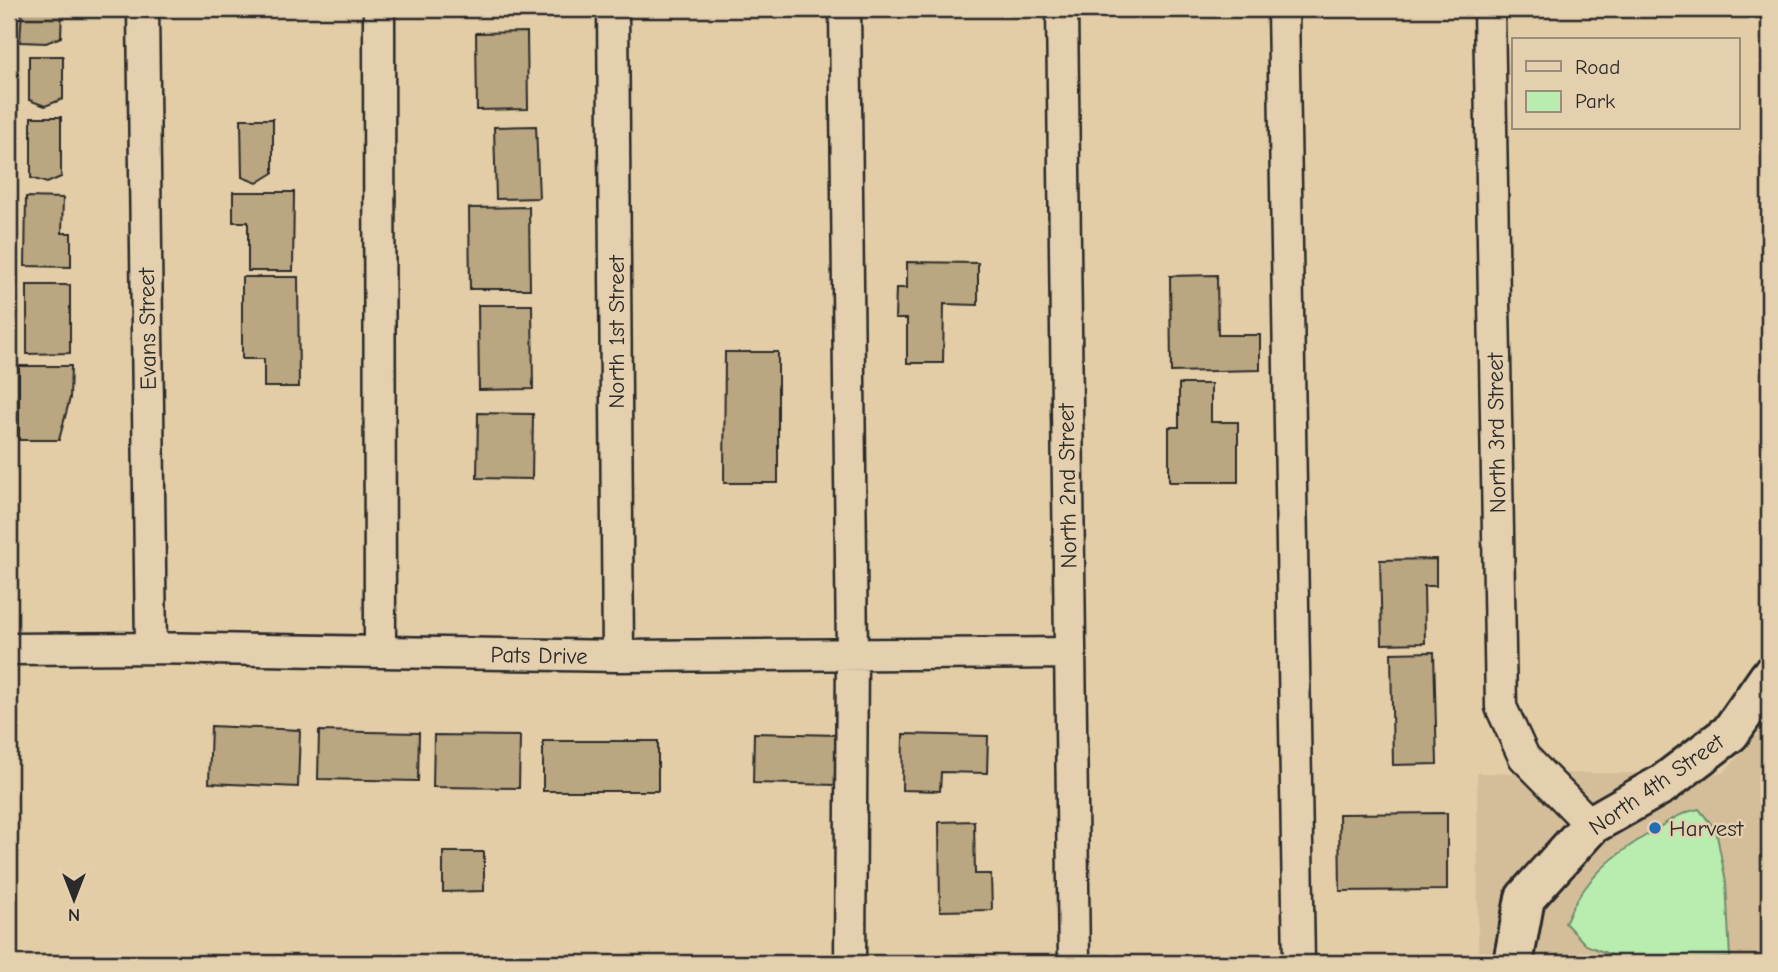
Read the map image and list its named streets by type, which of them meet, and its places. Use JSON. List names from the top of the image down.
{
  "streets": {
    "main road": ["North 4th Street"],
    "street": [
      "Evans Street",
      "North 1st Street",
      "North 3rd Street",
      "North 2nd Street",
      "Pats Drive"
    ]
  },
  "crossings": [
    ["Evans Street", "Pats Drive"],
    ["North 1st Street", "Pats Drive"],
    ["North 3rd Street", "North 4th Street"],
    ["North 2nd Street", "Pats Drive"]
  ],
  "places": ["Harvest"],
  "legend": ["Road", "Park"],
  "north": "bottom"
}
